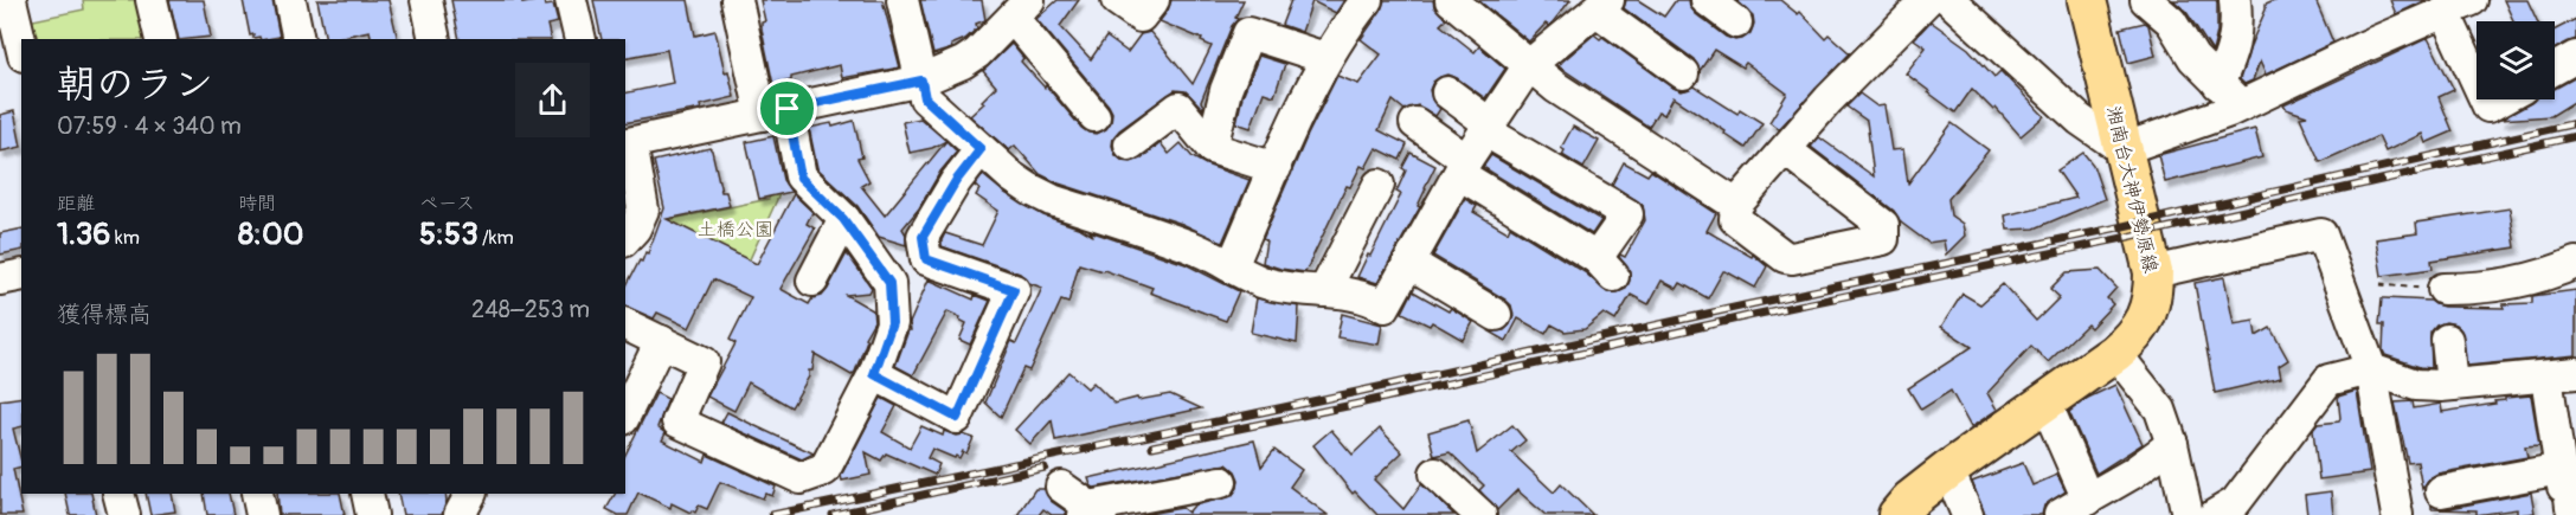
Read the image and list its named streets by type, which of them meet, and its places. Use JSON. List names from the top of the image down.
{
  "streets": {
    "main road": ["湘南台大神伊勢原線"]
  },
  "parks": ["土橋公園"],
  "page": {
    "heading": ["朝のラン", "07:59 · 4 × 340 m"],
    "stats": [
      ["距離", "1.36 km"],
      ["時間", "8:00"],
      ["ペース", "5:53 /km"]
    ],
    "chart": ["獲得標高", "248–253 m"]
  }
}
